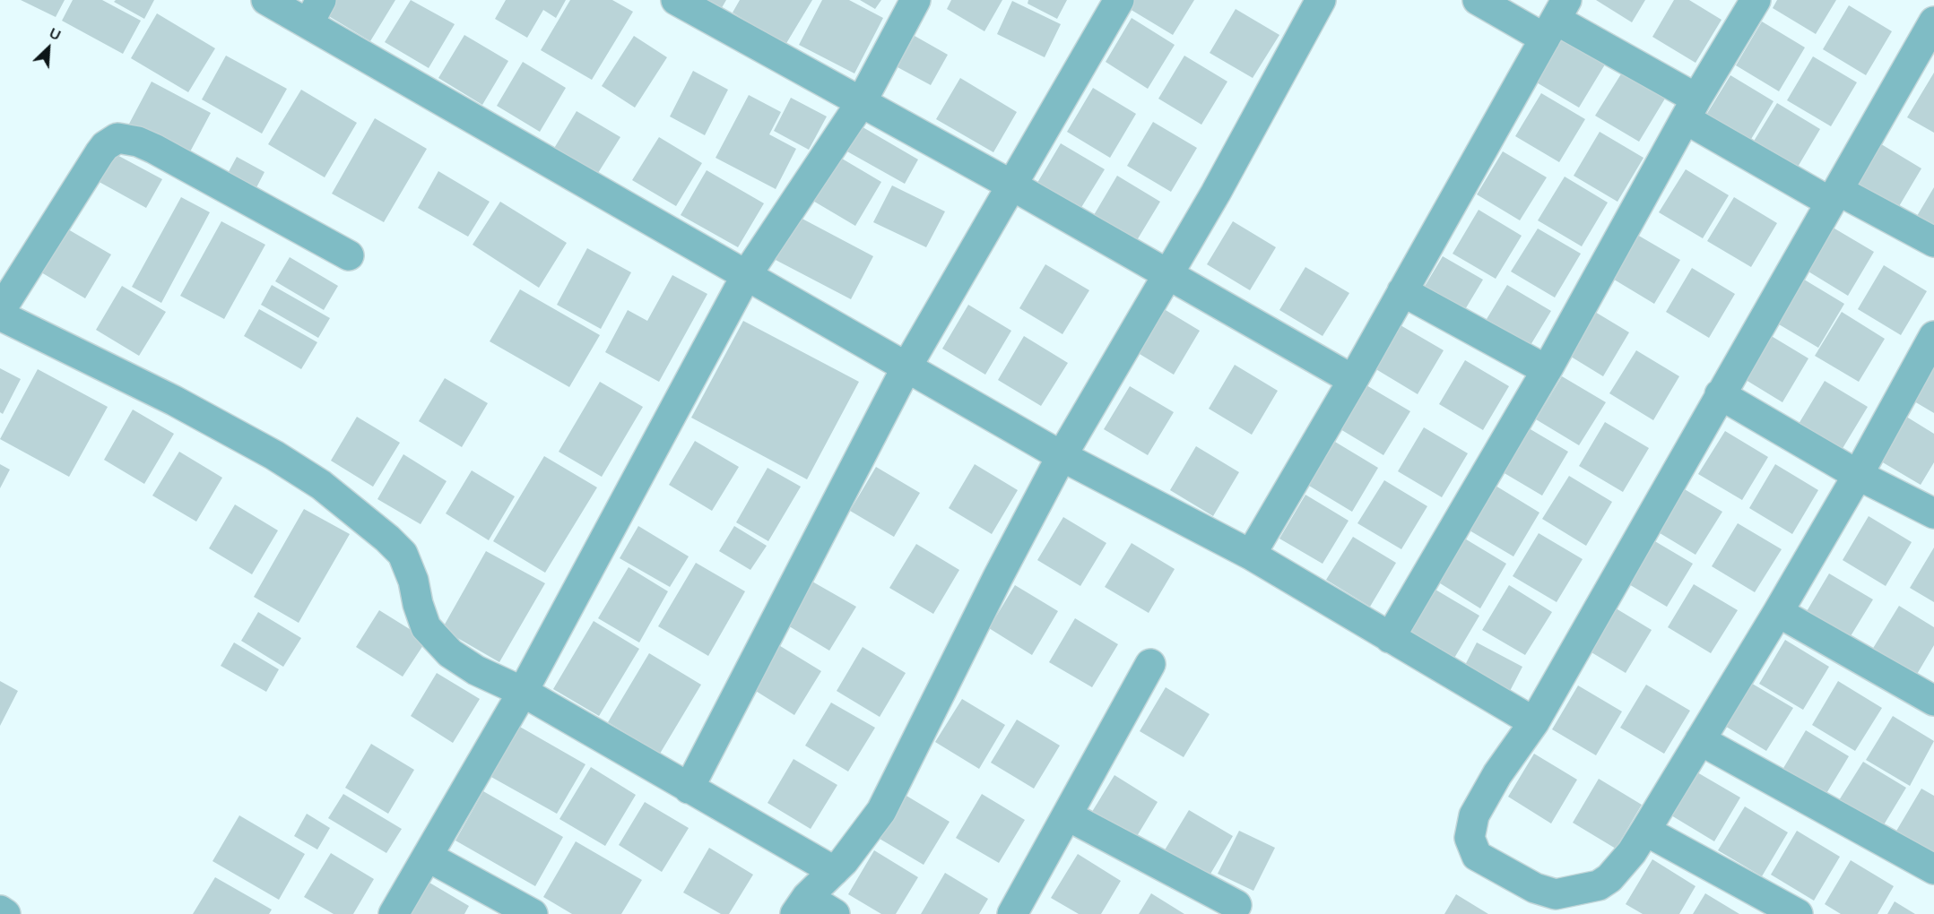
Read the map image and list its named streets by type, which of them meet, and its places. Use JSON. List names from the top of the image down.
{
  "north": "top right"
}
